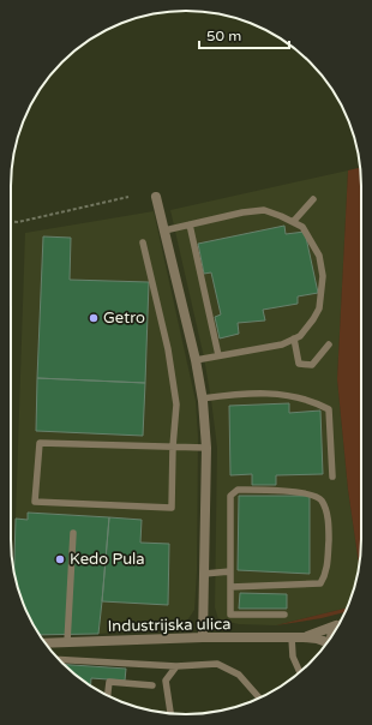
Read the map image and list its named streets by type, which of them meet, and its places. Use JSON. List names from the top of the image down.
{
  "streets": {
    "street": ["Industrijska ulica"]
  },
  "places": ["Getro", "Kedo Pula"],
  "scale_bar": "50 m"
}
